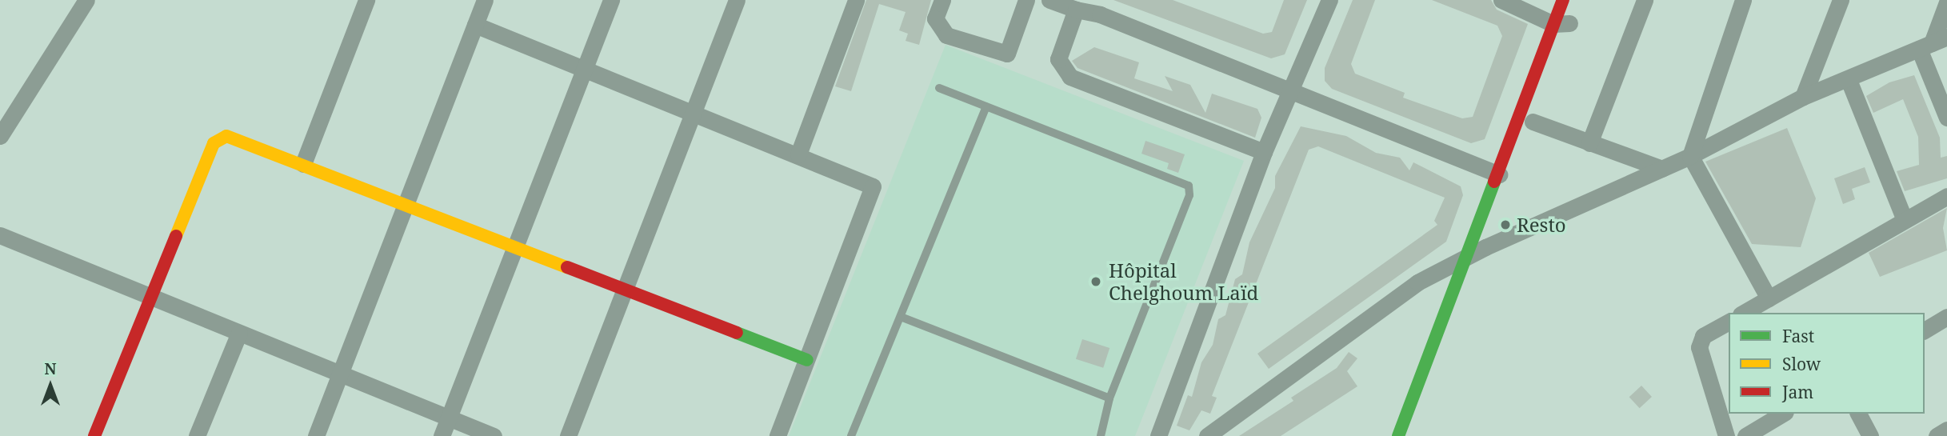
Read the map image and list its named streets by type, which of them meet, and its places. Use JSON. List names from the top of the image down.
{
  "places": ["Resto", "Hôpital Chelghoum Laïd"],
  "legend": ["Fast", "Slow", "Jam"],
  "north": "top"
}
